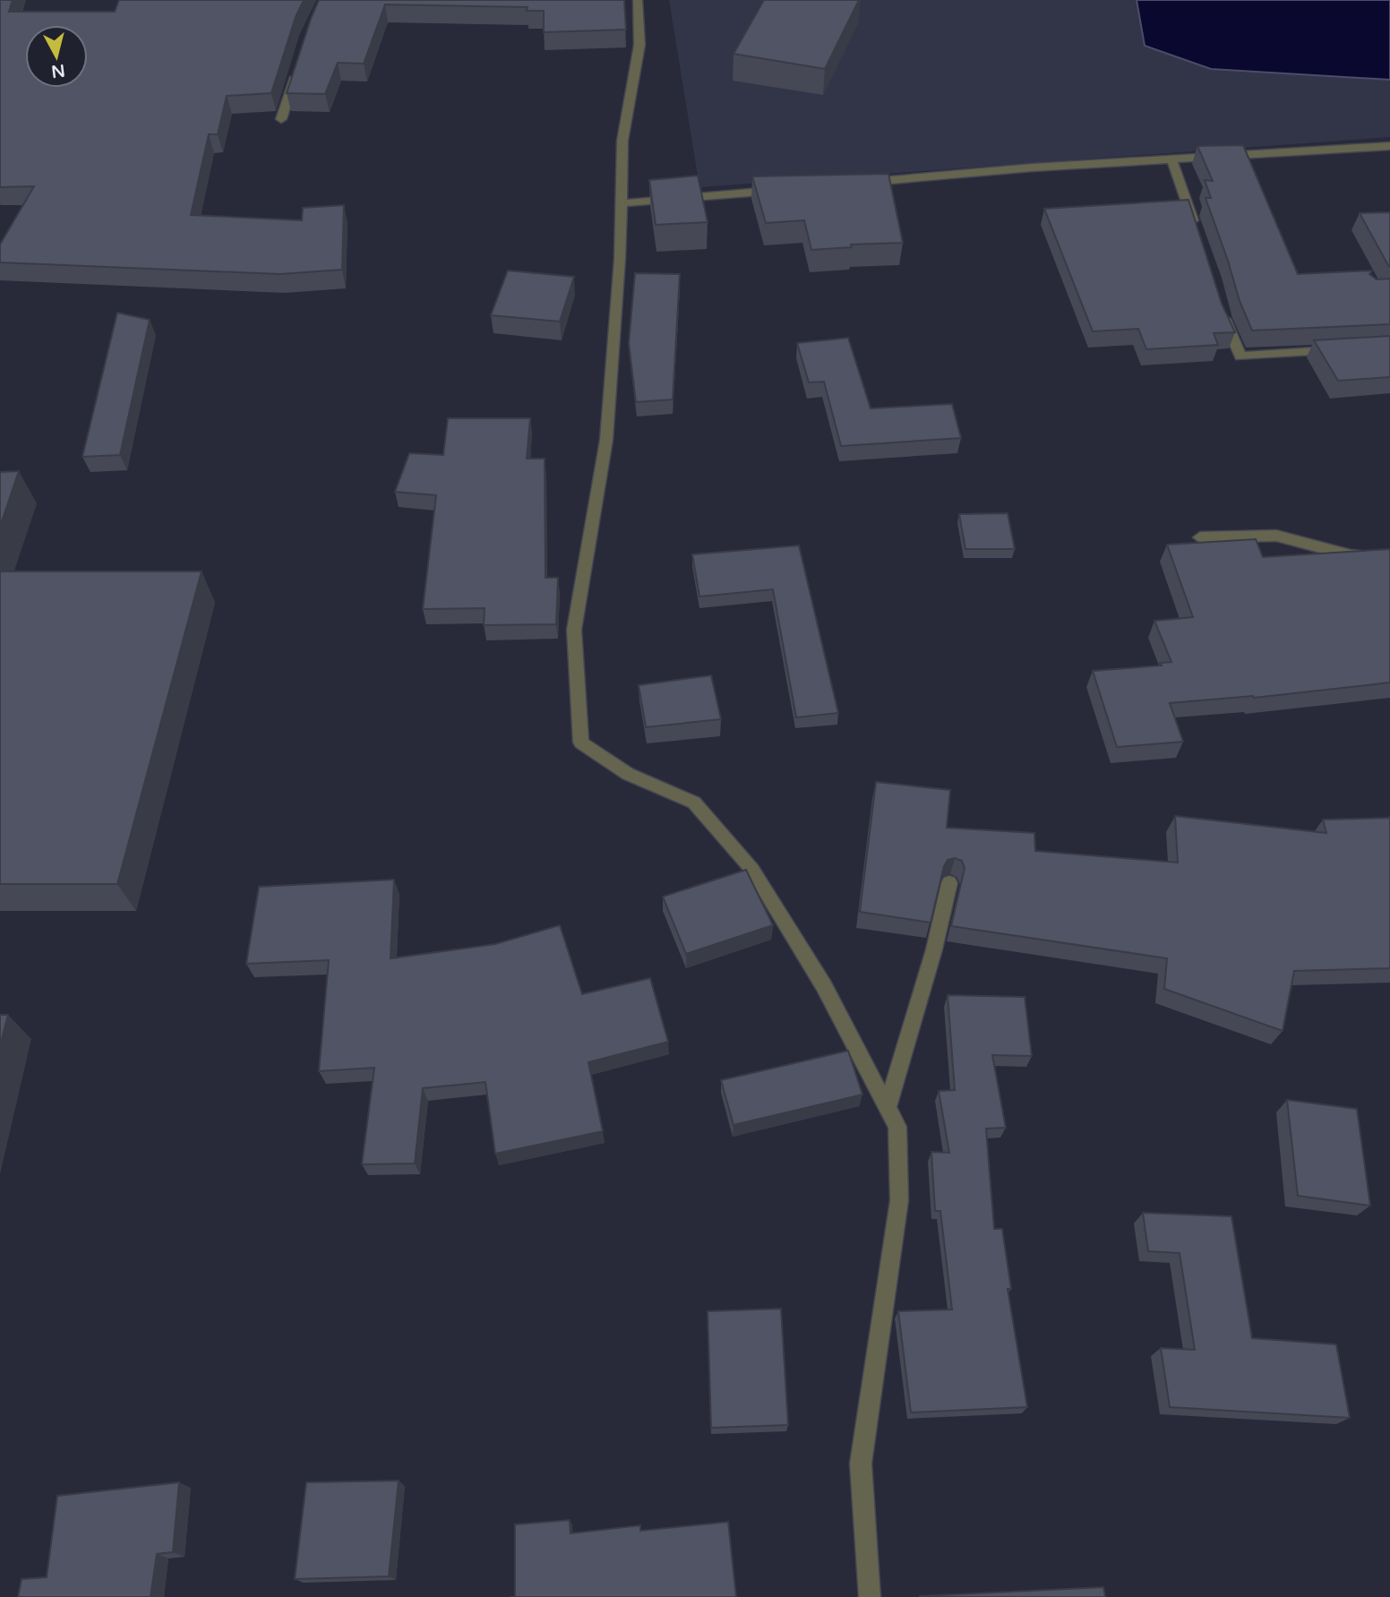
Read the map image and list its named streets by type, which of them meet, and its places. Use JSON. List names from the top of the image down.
{
  "north": "bottom"
}
